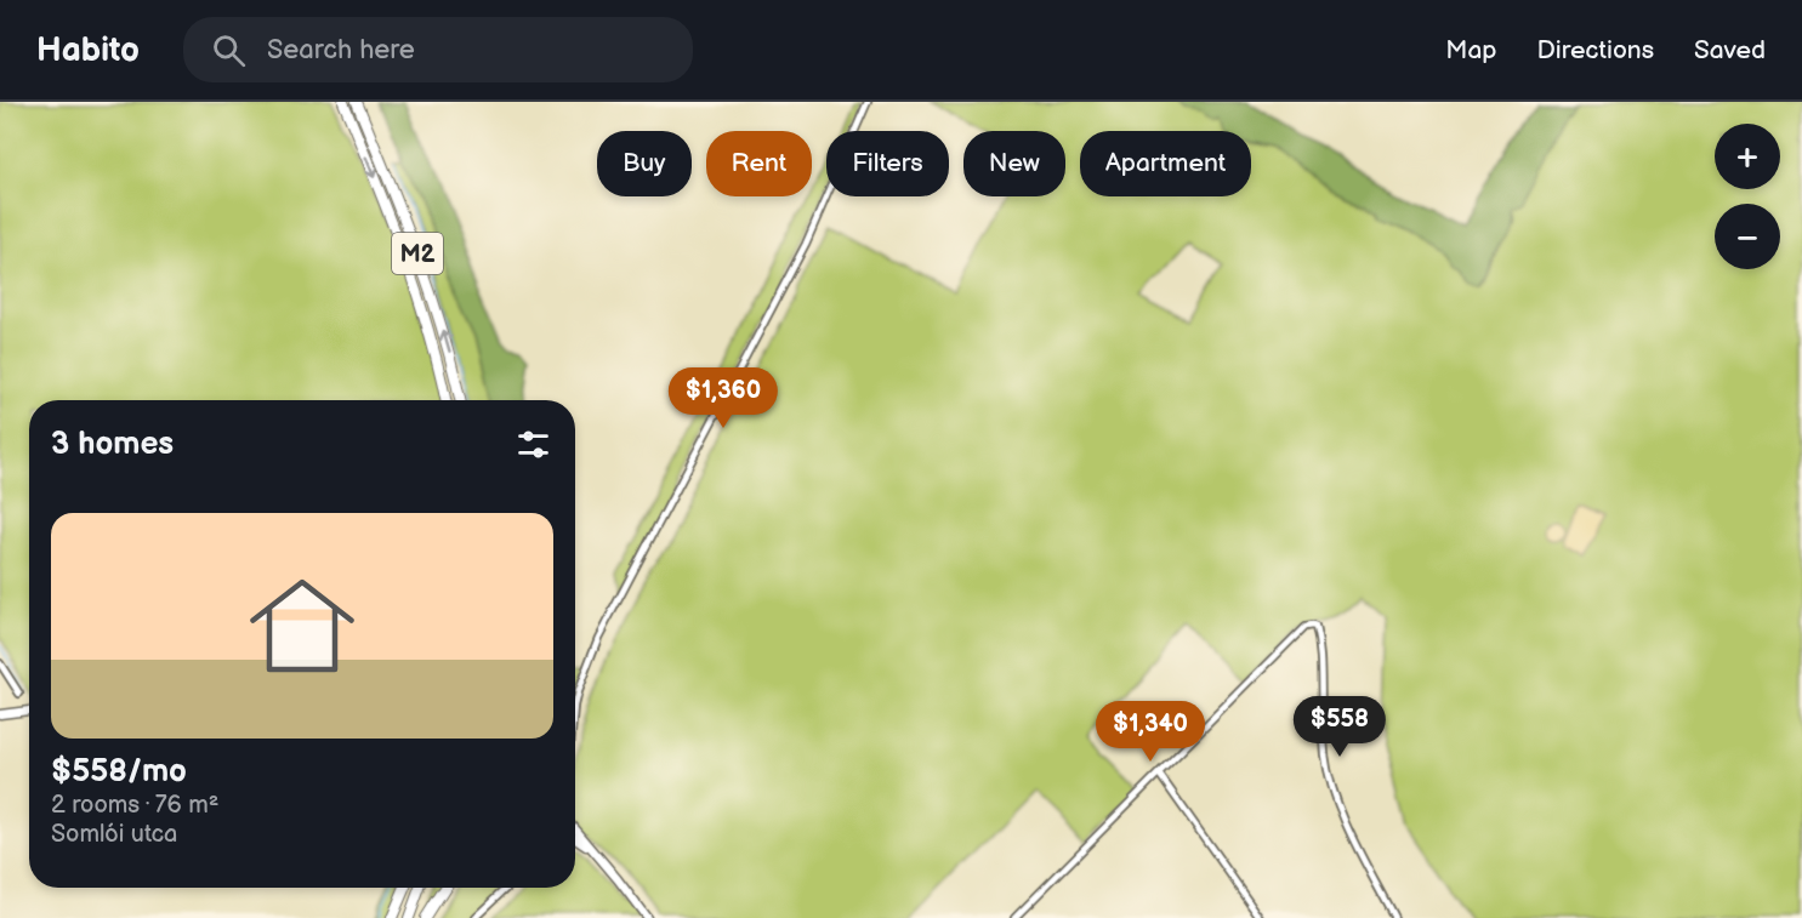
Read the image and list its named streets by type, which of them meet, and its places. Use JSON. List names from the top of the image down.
{
  "streets": {
    "highway": ["M2"]
  },
  "page": {
    "header": "Habito",
    "search": "Search here",
    "nav": ["Map", "Directions", "Saved"],
    "map_buttons": ["+", "−"],
    "chip": [
      "Buy",
      "Rent",
      "Filters",
      "New",
      "Apartment"
    ],
    "price": ["$1,360", "$558", "$1,340"],
    "heading": "3 homes",
    "list": [
      {
        "name": "$558/mo",
        "note": "2 rooms · 76 m² · Somlói utca"
      }
    ]
  }
}
